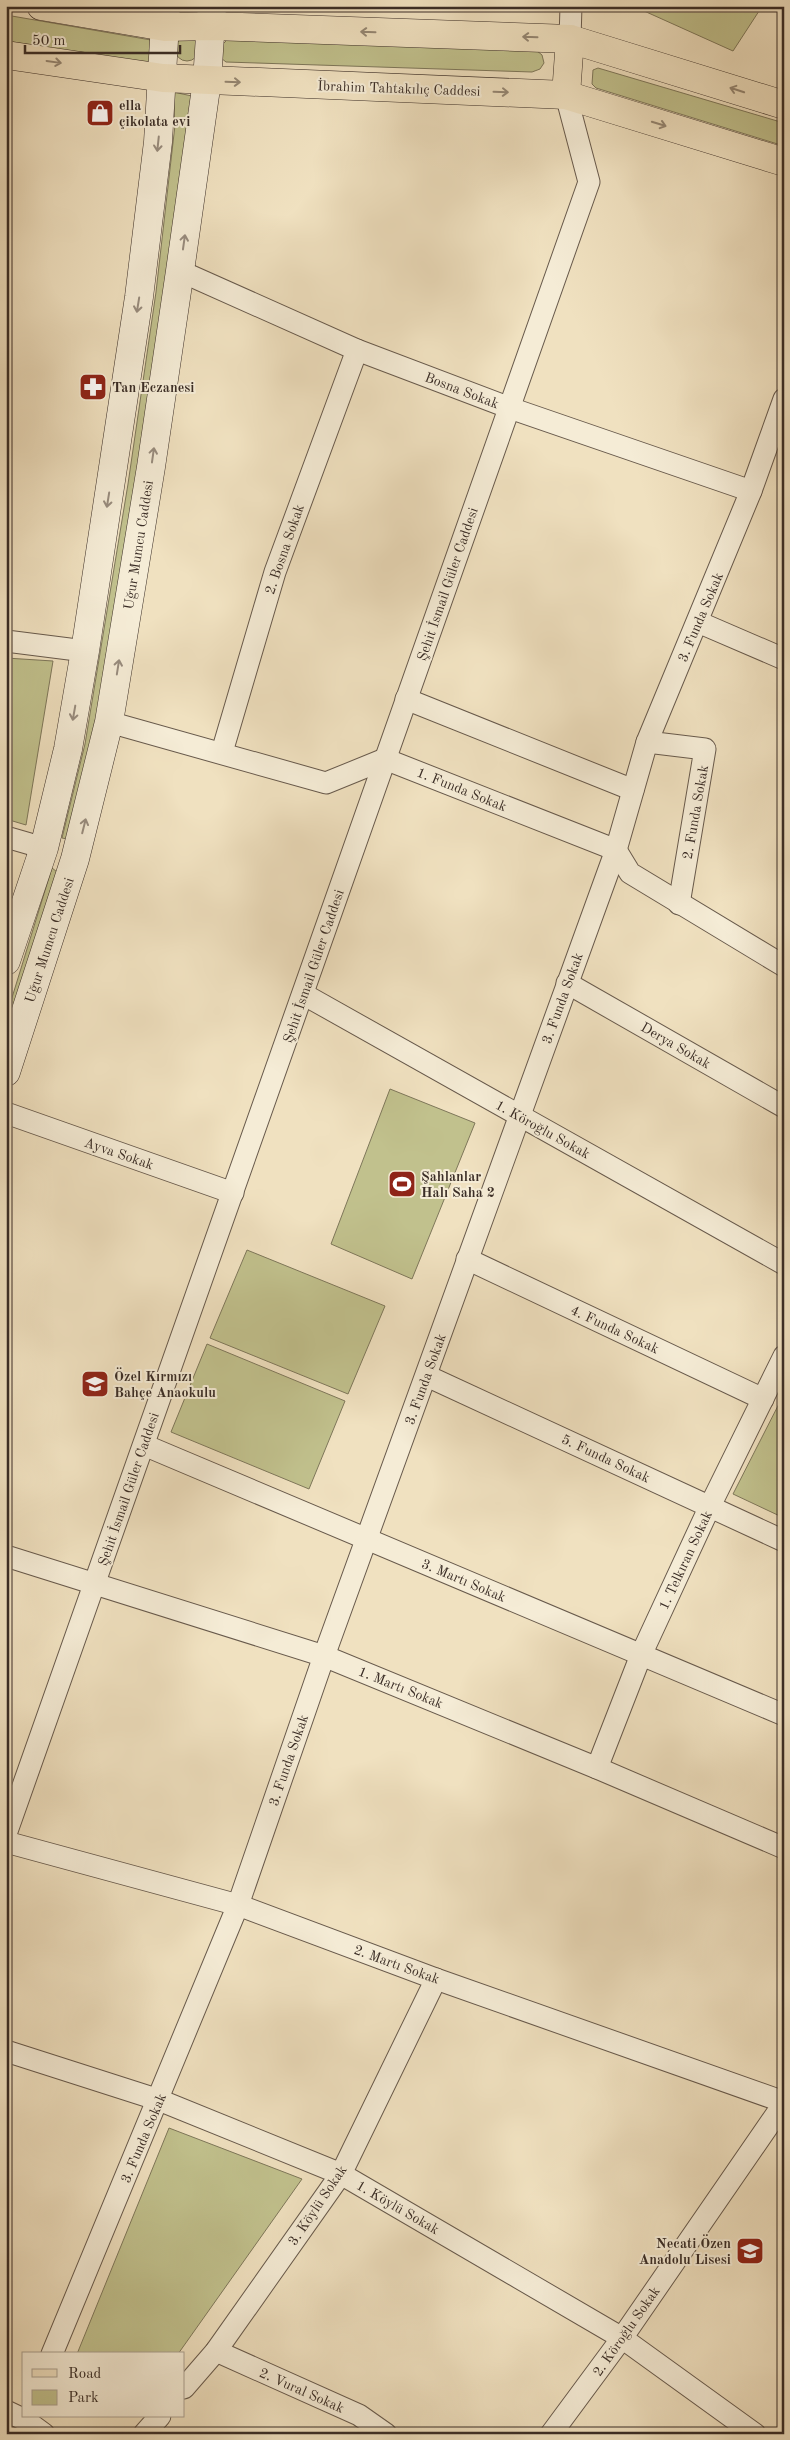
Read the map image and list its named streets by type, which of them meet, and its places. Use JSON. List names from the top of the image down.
{
  "streets": {
    "main road": ["İbrahim Tahtakılıç Caddesi"],
    "street": [
      "Bosna Sokak",
      "Uğur Mumcu Caddesi",
      "2. Bosna Sokak",
      "Şehit İsmail Güler Caddesi",
      "3. Funda Sokak",
      "1. Funda Sokak",
      "2. Funda Sokak",
      "Derya Sokak",
      "1. Köroğlu Sokak",
      "Ayva Sokak",
      "4. Funda Sokak",
      "5. Funda Sokak",
      "1. Telkıran Sokak",
      "3. Martı Sokak",
      "1. Martı Sokak",
      "2. Martı Sokak",
      "3. Köylü Sokak",
      "1. Köylü Sokak",
      "2. Köroğlu Sokak",
      "2. Vural Sokak"
    ]
  },
  "crossings": [
    ["İbrahim Tahtakılıç Caddesi", "Uğur Mumcu Caddesi"],
    ["İbrahim Tahtakılıç Caddesi", "Şehit İsmail Güler Caddesi"],
    ["Bosna Sokak", "Uğur Mumcu Caddesi"],
    ["Bosna Sokak", "2. Bosna Sokak"],
    ["Bosna Sokak", "Şehit İsmail Güler Caddesi"],
    ["Bosna Sokak", "3. Funda Sokak"],
    ["Şehit İsmail Güler Caddesi", "1. Funda Sokak"],
    ["Şehit İsmail Güler Caddesi", "1. Köroğlu Sokak"],
    ["Şehit İsmail Güler Caddesi", "Ayva Sokak"],
    ["Şehit İsmail Güler Caddesi", "3. Martı Sokak"],
    ["Şehit İsmail Güler Caddesi", "1. Martı Sokak"],
    ["3. Funda Sokak", "1. Funda Sokak"],
    ["3. Funda Sokak", "2. Funda Sokak"],
    ["3. Funda Sokak", "Derya Sokak"],
    ["3. Funda Sokak", "1. Köroğlu Sokak"],
    ["3. Funda Sokak", "4. Funda Sokak"],
    ["3. Funda Sokak", "5. Funda Sokak"],
    ["3. Funda Sokak", "3. Martı Sokak"],
    ["3. Funda Sokak", "1. Martı Sokak"],
    ["3. Funda Sokak", "2. Martı Sokak"],
    ["3. Funda Sokak", "1. Köylü Sokak"],
    ["4. Funda Sokak", "1. Telkıran Sokak"],
    ["5. Funda Sokak", "1. Telkıran Sokak"],
    ["1. Telkıran Sokak", "3. Martı Sokak"],
    ["1. Telkıran Sokak", "1. Martı Sokak"],
    ["2. Martı Sokak", "3. Köylü Sokak"],
    ["2. Martı Sokak", "2. Köroğlu Sokak"],
    ["3. Köylü Sokak", "1. Köylü Sokak"],
    ["3. Köylü Sokak", "2. Vural Sokak"],
    ["1. Köylü Sokak", "2. Köroğlu Sokak"]
  ],
  "places": {
    "shop": ["ella çikolata evi"],
    "pharmacy": ["Tan Eczanesi"],
    "sports": ["Şahlanlar Halı Saha 2"],
    "school or university": ["Özel Kırmızı Bahçe Anaokulu", "Necati Özen Anadolu Lisesi"]
  },
  "legend": ["Road", "Park"],
  "scale_bar": "50 m"
}
